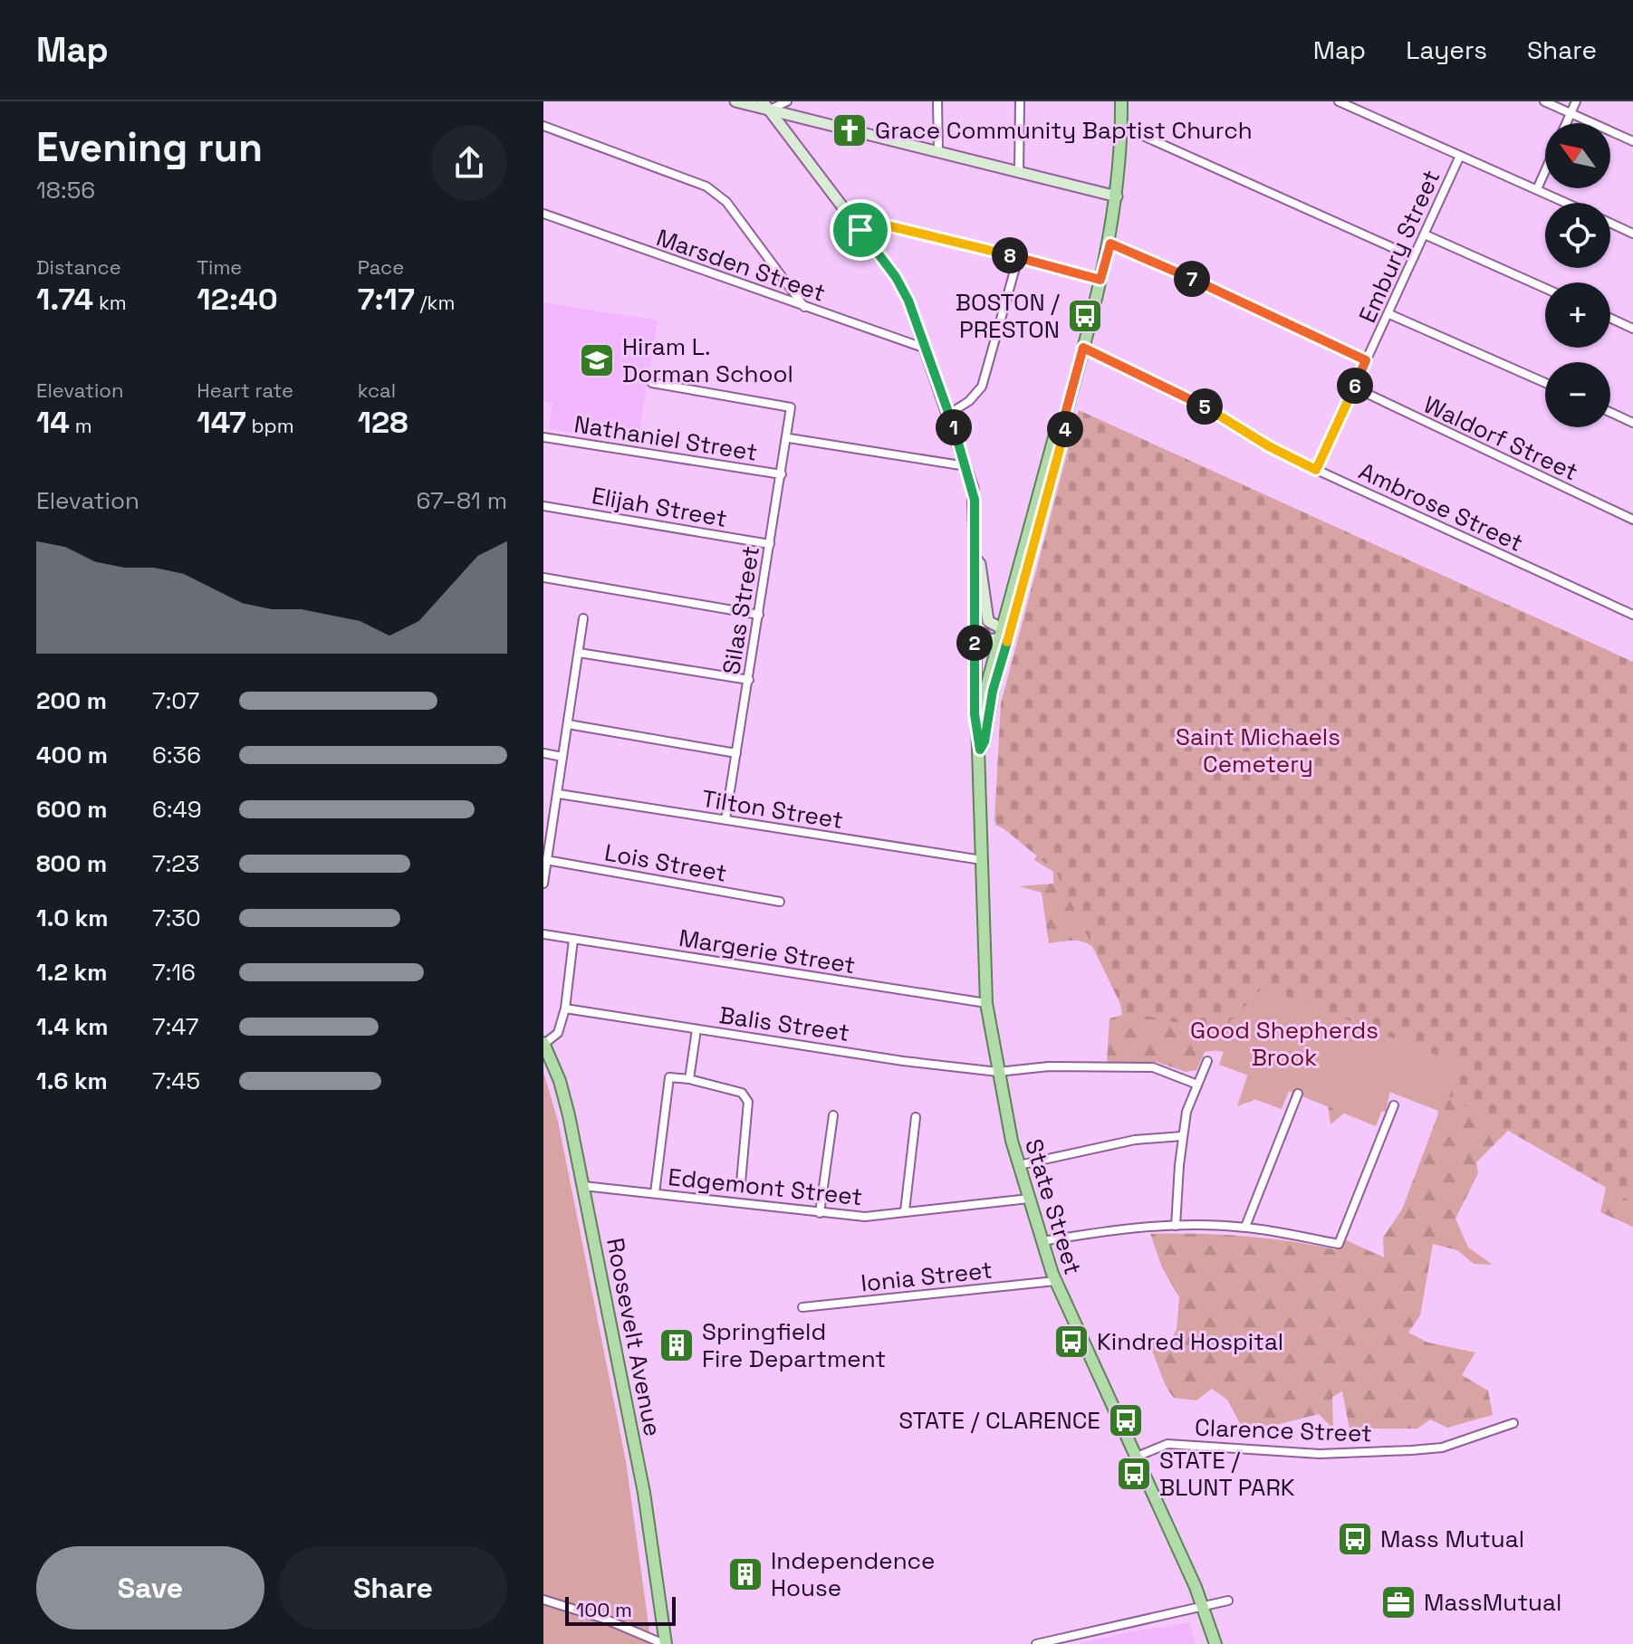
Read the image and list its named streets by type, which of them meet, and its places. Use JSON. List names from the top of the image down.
{
  "streets": {
    "main road": ["State Street", "Roosevelt Avenue"],
    "street": [
      "Embury Street",
      "Marsden Street",
      "Nathaniel Street",
      "Waldorf Street",
      "Elijah Street",
      "Ambrose Street",
      "Silas Street",
      "Tilton Street",
      "Lois Street",
      "Margerie Street",
      "Balis Street",
      "Edgemont Street",
      "Ionia Street",
      "Clarence Street"
    ]
  },
  "crossings": [
    ["Embury Street", "Waldorf Street"],
    ["Embury Street", "Ambrose Street"],
    ["Nathaniel Street", "Silas Street"],
    ["Elijah Street", "Silas Street"],
    ["Silas Street", "Tilton Street"],
    ["Tilton Street", "State Street"],
    ["Margerie Street", "State Street"],
    ["Balis Street", "State Street"],
    ["Edgemont Street", "State Street"],
    ["Edgemont Street", "Roosevelt Avenue"],
    ["State Street", "Ionia Street"],
    ["State Street", "Clarence Street"]
  ],
  "parks": ["Saint Michaels Cemetery", "Good Shepherds Brook"],
  "places": {
    "church": ["Grace Community Baptist Church"],
    "bus stop": [
      "BOSTON / PRESTON",
      "Kindred Hospital",
      "STATE / CLARENCE",
      "STATE / BLUNT PARK",
      "Mass Mutual"
    ],
    "school or university": ["Hiram L. Dorman School"],
    "building": ["Springfield Fire Department", "Independence House"],
    "office": ["MassMutual"]
  },
  "scale_bar": "100 m",
  "north": "top left",
  "page": {
    "header": "Map",
    "nav": ["Map", "Layers", "Share"],
    "heading": ["Evening run", "18:56"],
    "map_buttons": ["+", "−"],
    "stats": [
      ["Distance", "1.74 km"],
      ["Time", "12:40"],
      ["Pace", "7:17 /km"],
      ["Elevation", "14 m"],
      ["Heart rate", "147 bpm"],
      ["kcal", "128"]
    ],
    "pins": [
      "8",
      "7",
      "6",
      "5",
      "1",
      "4",
      "2"
    ],
    "chart": ["Elevation", "67–81 m"],
    "list": [
      {
        "name": "200 m",
        "note": "7:07"
      },
      {
        "name": "400 m",
        "note": "6:36"
      },
      {
        "name": "600 m",
        "note": "6:49"
      },
      {
        "name": "800 m",
        "note": "7:23"
      },
      {
        "name": "1.0 km",
        "note": "7:30"
      },
      {
        "name": "1.2 km",
        "note": "7:16"
      },
      {
        "name": "1.4 km",
        "note": "7:47"
      },
      {
        "name": "1.6 km",
        "note": "7:45"
      }
    ],
    "buttons": ["Save", "Share"],
    "scale": "100 m"
  }
}
